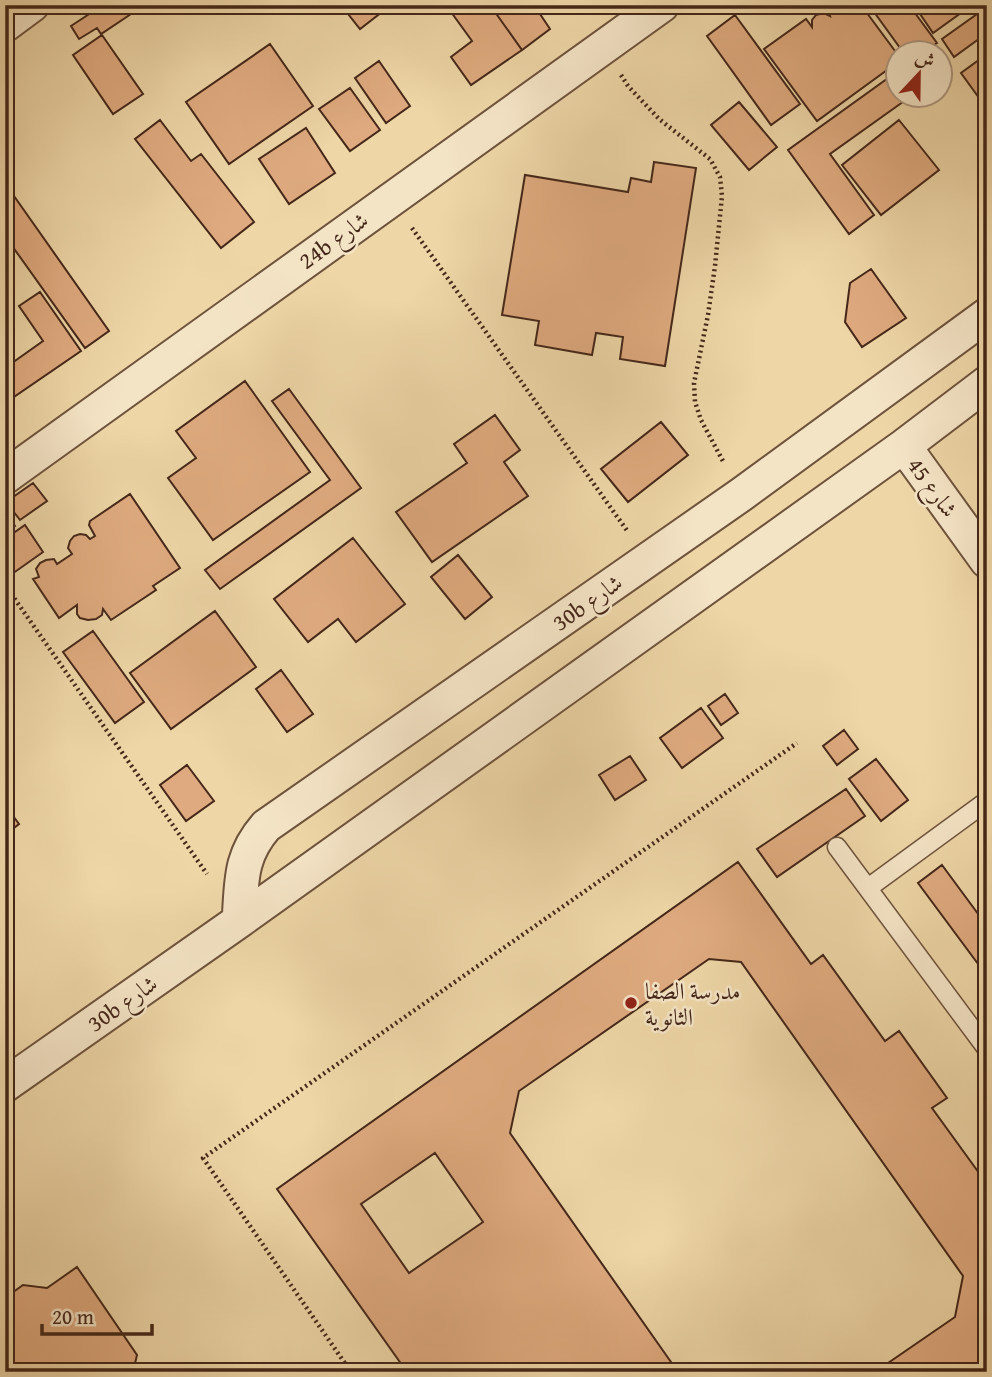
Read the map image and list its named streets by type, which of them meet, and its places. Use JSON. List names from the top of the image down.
{
  "streets": {
    "street": ["24b شارع", "شارع 45", "30b شارع"]
  },
  "crossings": [
    ["شارع 45", "30b شارع"]
  ],
  "places": ["مدرسة الصفا الثانوية"],
  "scale_bar": "20 m",
  "north": "top"
}
